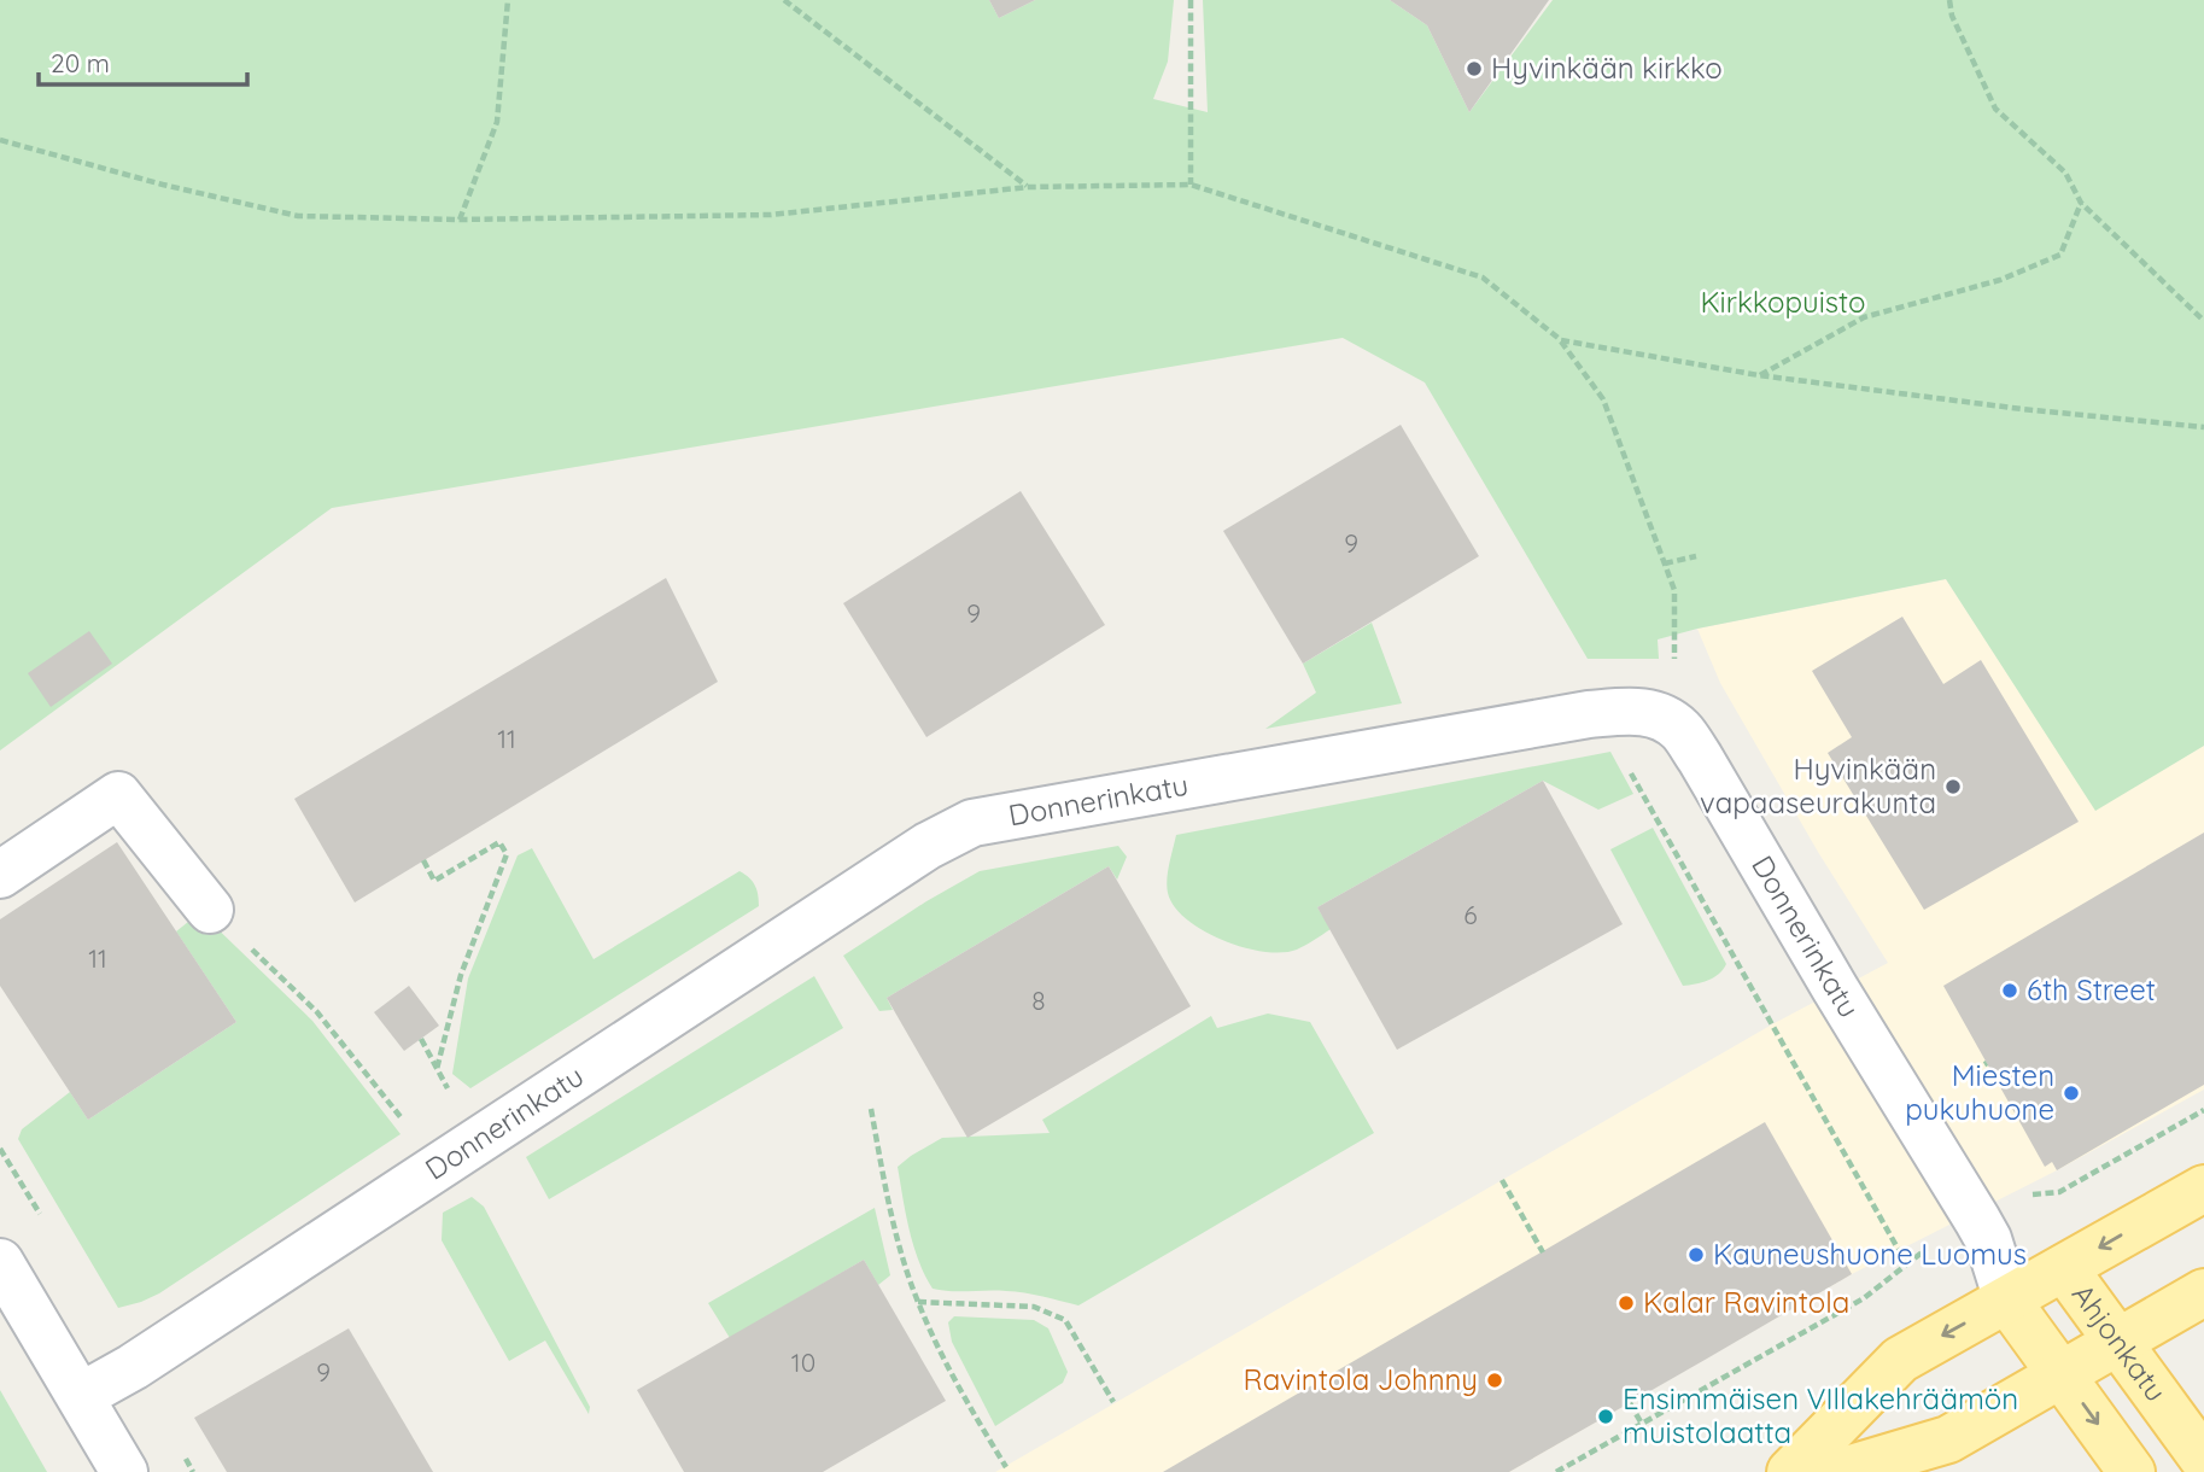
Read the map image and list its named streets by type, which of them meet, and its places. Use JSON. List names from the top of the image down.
{
  "streets": {
    "main road": ["Ahjonkatu"],
    "street": ["Donnerinkatu"]
  },
  "parks": ["Kirkkopuisto"],
  "places": [
    "Hyvinkään kirkko",
    "Hyvinkään vapaaseurakunta",
    "6th Street",
    "Miesten pukuhuone",
    "Kauneushuone Luomus",
    "Kalar Ravintola",
    "Ravintola Johnny",
    "Ensimmäisen VIllakehräämön muistolaatta"
  ],
  "house_numbers": [
    "9",
    "9",
    "11",
    "6",
    "11",
    "8",
    "10",
    "9"
  ],
  "scale_bar": "20 m"
}
